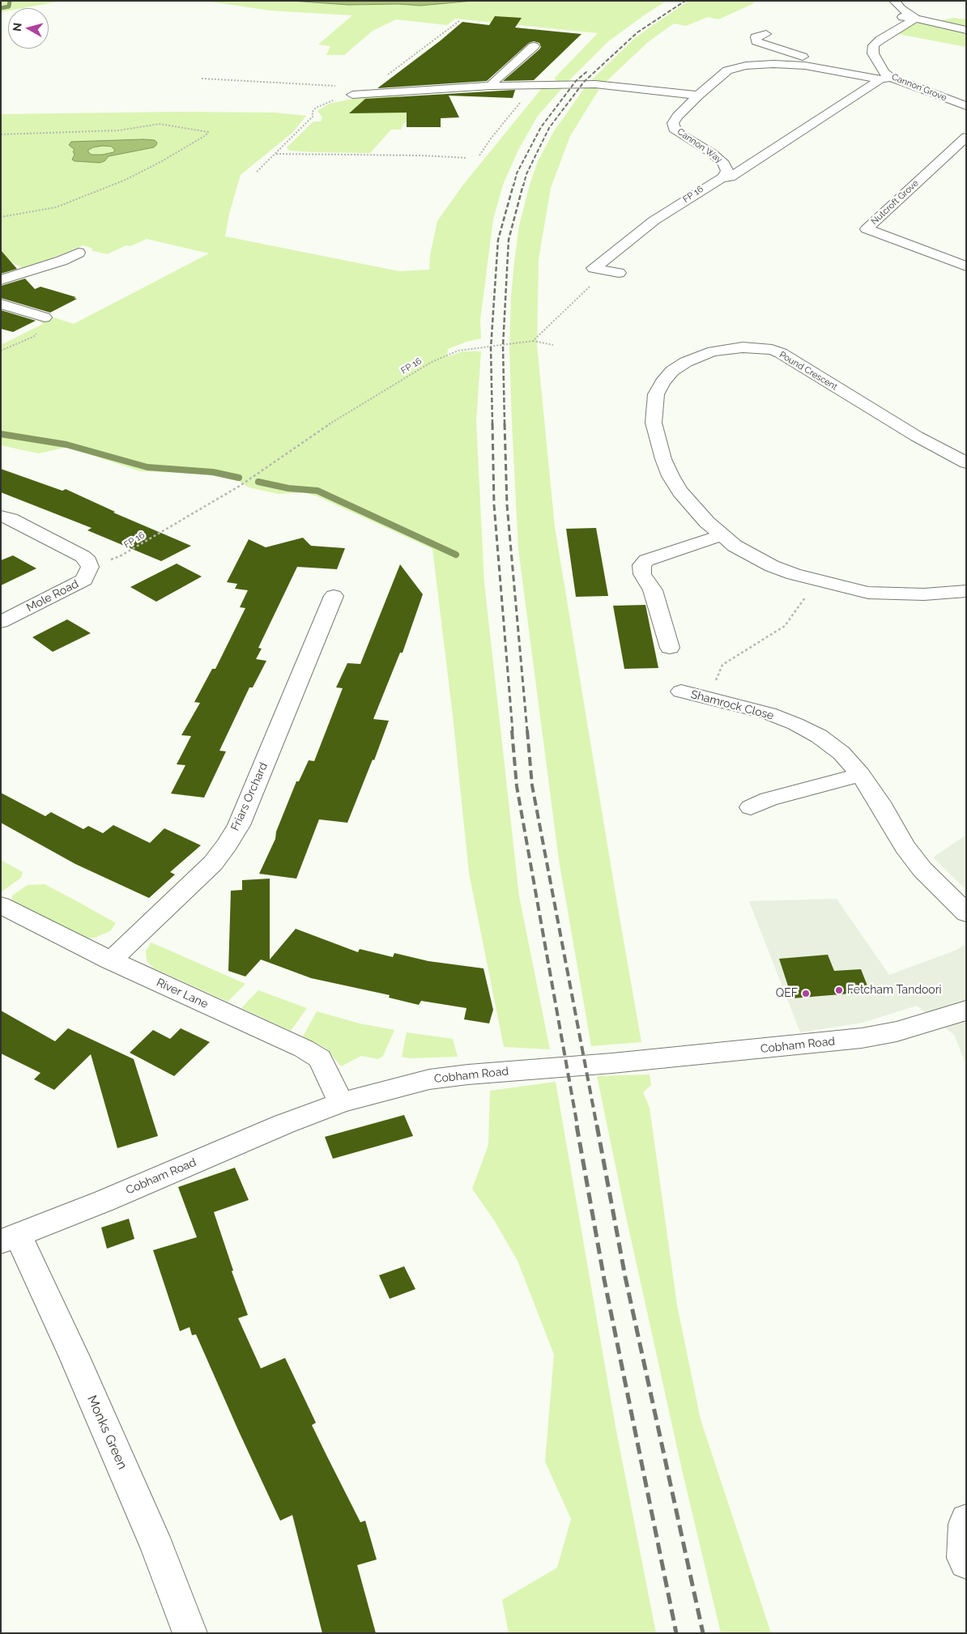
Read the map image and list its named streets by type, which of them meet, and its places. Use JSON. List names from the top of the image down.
{
  "streets": {
    "street": [
      "Cannon Grove",
      "Cannon Way",
      "Nutcroft Grove",
      "Pound Crescent",
      "Mole Road",
      "Shamrock Close",
      "Friars Orchard",
      "River Lane",
      "Cobham Road",
      "Monks Green"
    ],
    "path": ["FP 16"]
  },
  "crossings": [
    ["Cannon Grove", "Cannon Way"],
    ["FP 16", "Mole Road"],
    ["Friars Orchard", "River Lane"],
    ["River Lane", "Cobham Road"],
    ["Cobham Road", "Monks Green"]
  ],
  "places": ["Fetcham Tandoori", "QEF"],
  "north": "left"
}
